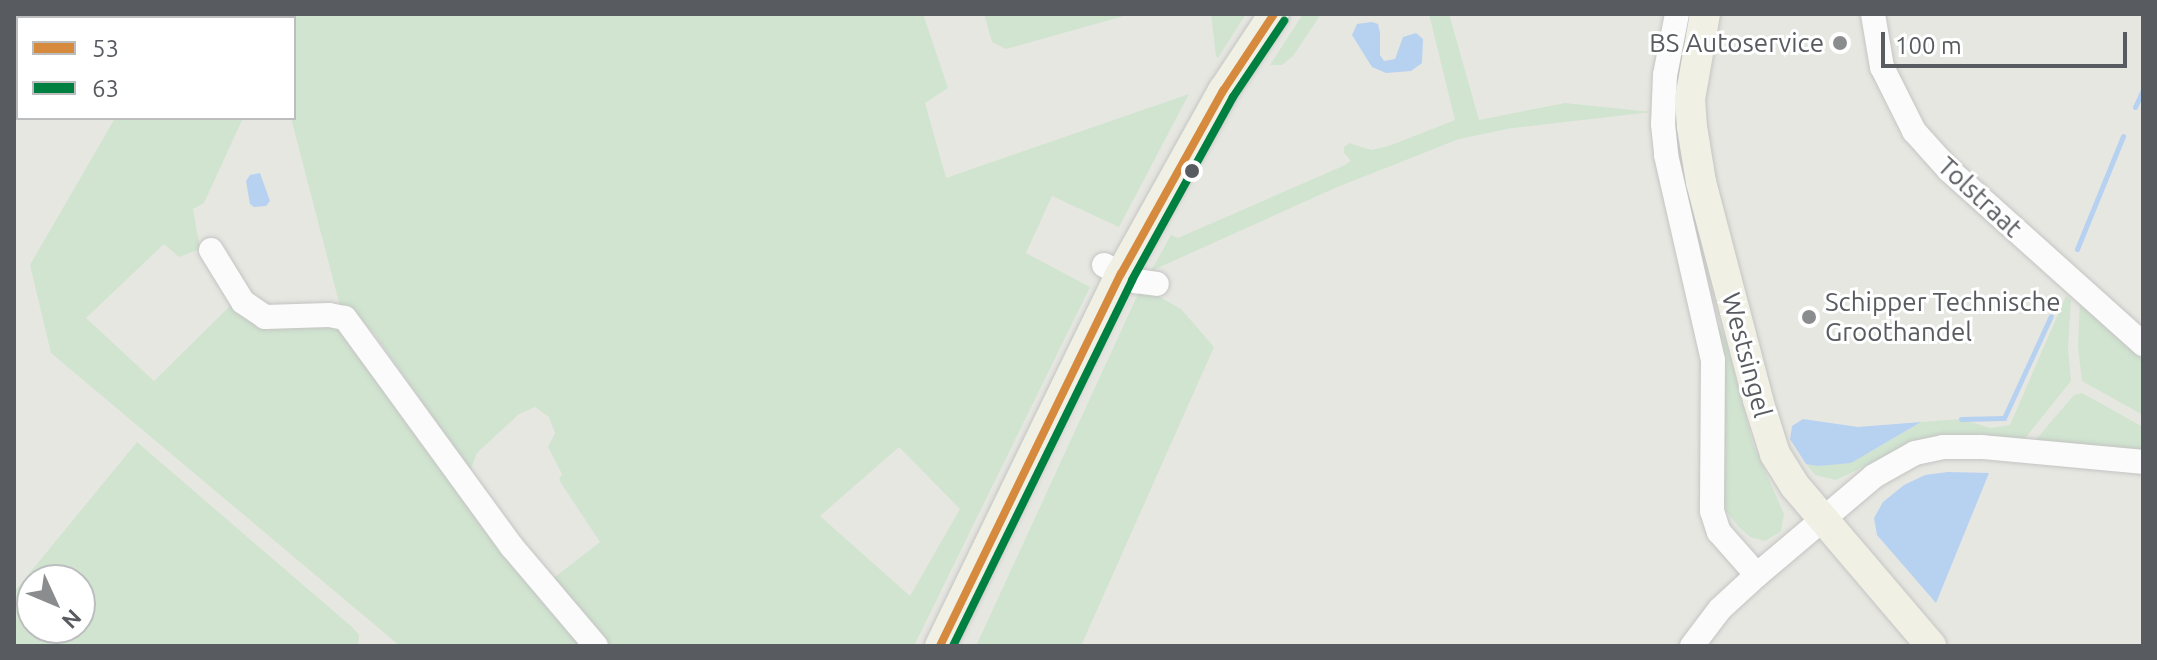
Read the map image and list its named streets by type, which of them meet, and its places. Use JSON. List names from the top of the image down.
{
  "streets": {
    "main road": ["Westsingel"],
    "street": ["Tolstraat"]
  },
  "places": ["BS Autoservice", "Schipper Technische Groothandel"],
  "lines": ["transit line 53", "transit line 63"],
  "legend": ["53", "63"],
  "scale_bar": "100 m",
  "north": "bottom right"
}
